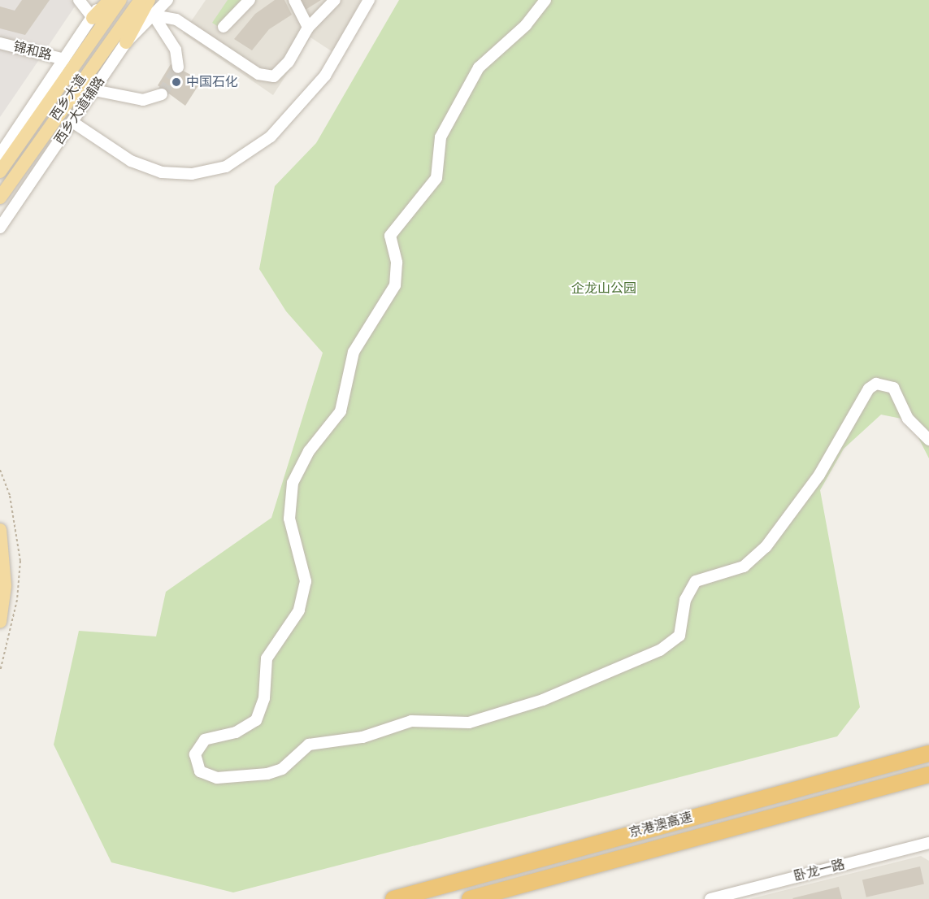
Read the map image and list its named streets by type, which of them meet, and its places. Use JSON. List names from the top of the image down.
{
  "streets": {
    "highway": ["京港澳高速"],
    "main road": ["西乡大道"],
    "street": ["锦和路", "西乡大道辅路", "卧龙一路"]
  },
  "parks": ["企龙山公园"],
  "places": ["中国石化"]
}
